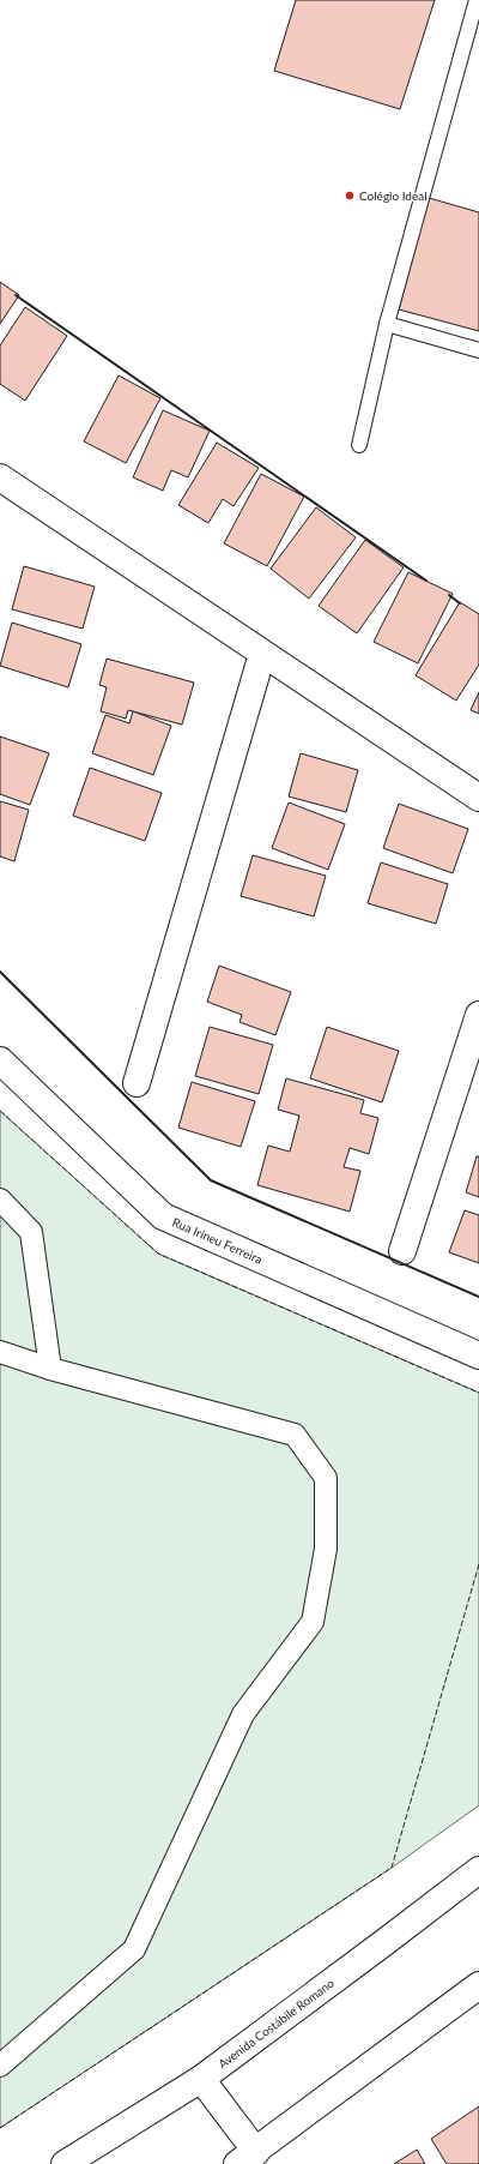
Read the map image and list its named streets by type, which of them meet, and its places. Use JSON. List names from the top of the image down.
{
  "streets": {
    "street": ["Rua Irineu Ferreira", "Avenida Costábile Romano"]
  },
  "places": ["Colégio Ideal"]
}
